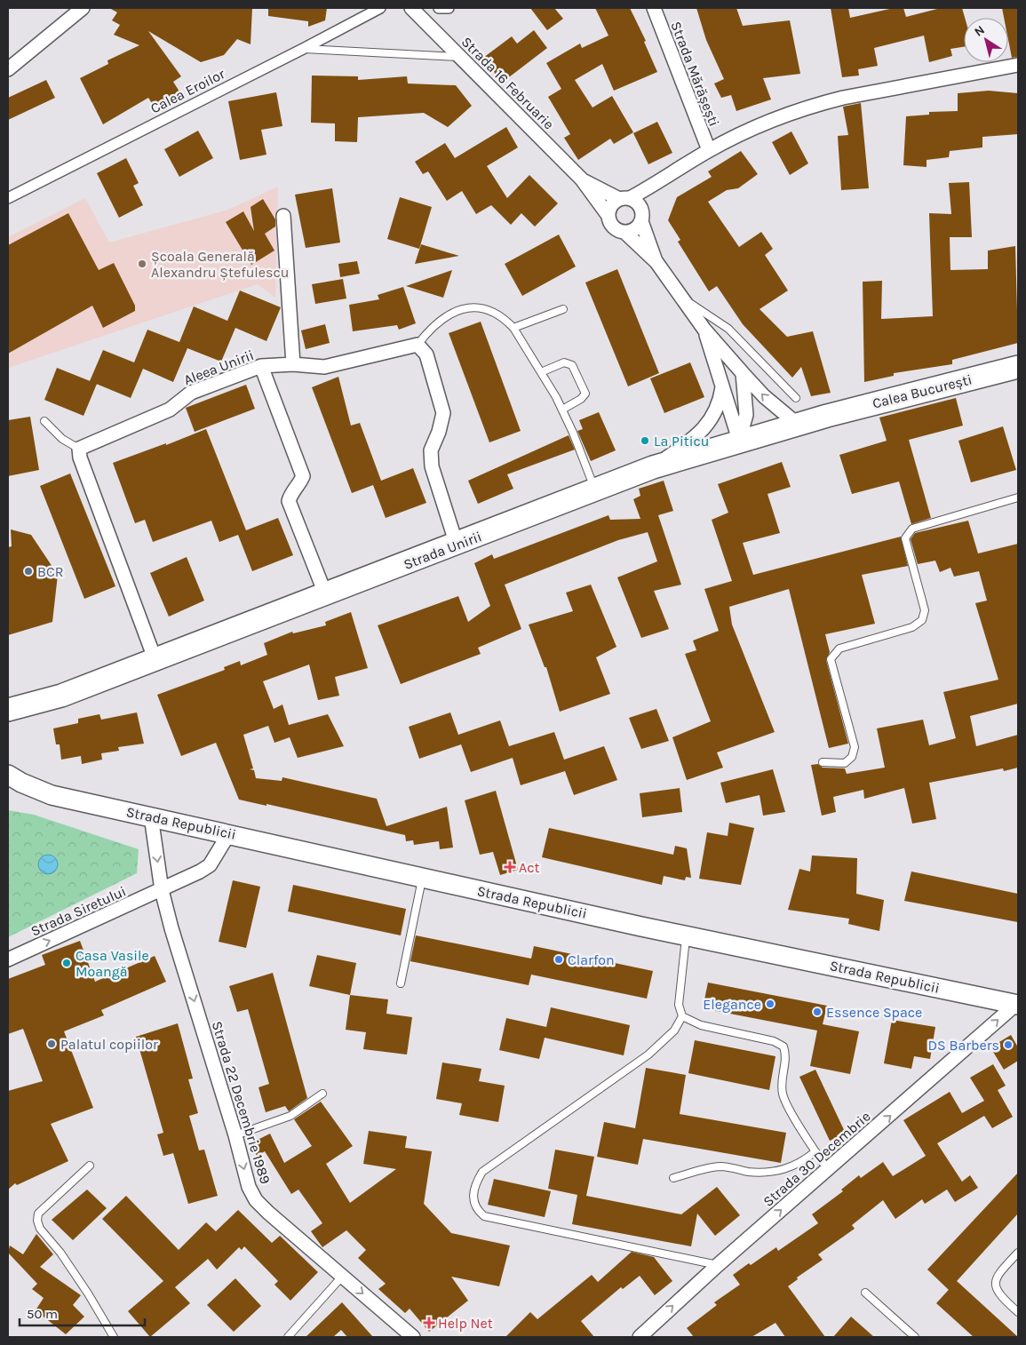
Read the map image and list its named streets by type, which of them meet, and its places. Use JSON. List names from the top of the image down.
{
  "streets": {
    "main road": ["Calea București", "Strada Unirii", "Strada Republicii"],
    "street": [
      "Strada Mărășești",
      "Strada 16 Februarie",
      "Calea Eroilor",
      "Aleea Unirii",
      "Strada Siretului",
      "Strada 22 Decembrie 1989",
      "Strada 30 Decembrie"
    ]
  },
  "crossings": [
    ["Calea București", "Strada Unirii"],
    ["Strada Republicii", "Strada 22 Decembrie 1989"],
    ["Strada Republicii", "Strada 30 Decembrie"],
    ["Strada Siretului", "Strada 22 Decembrie 1989"]
  ],
  "one_way": ["Strada Siretului", "Strada 22 Decembrie 1989", "Strada 30 Decembrie"],
  "places": {
    "other": [
      "Școala Generală Alexandru Ștefulescu",
      "La Piticu",
      "BCR",
      "Clarfon",
      "Casa Vasile Moangă",
      "Elegance",
      "Essence Space",
      "Palatul copiilor",
      "DS Barbers"
    ],
    "health": ["Act", "Help Net"]
  },
  "scale_bar": "50 m",
  "north": "top left"
}
